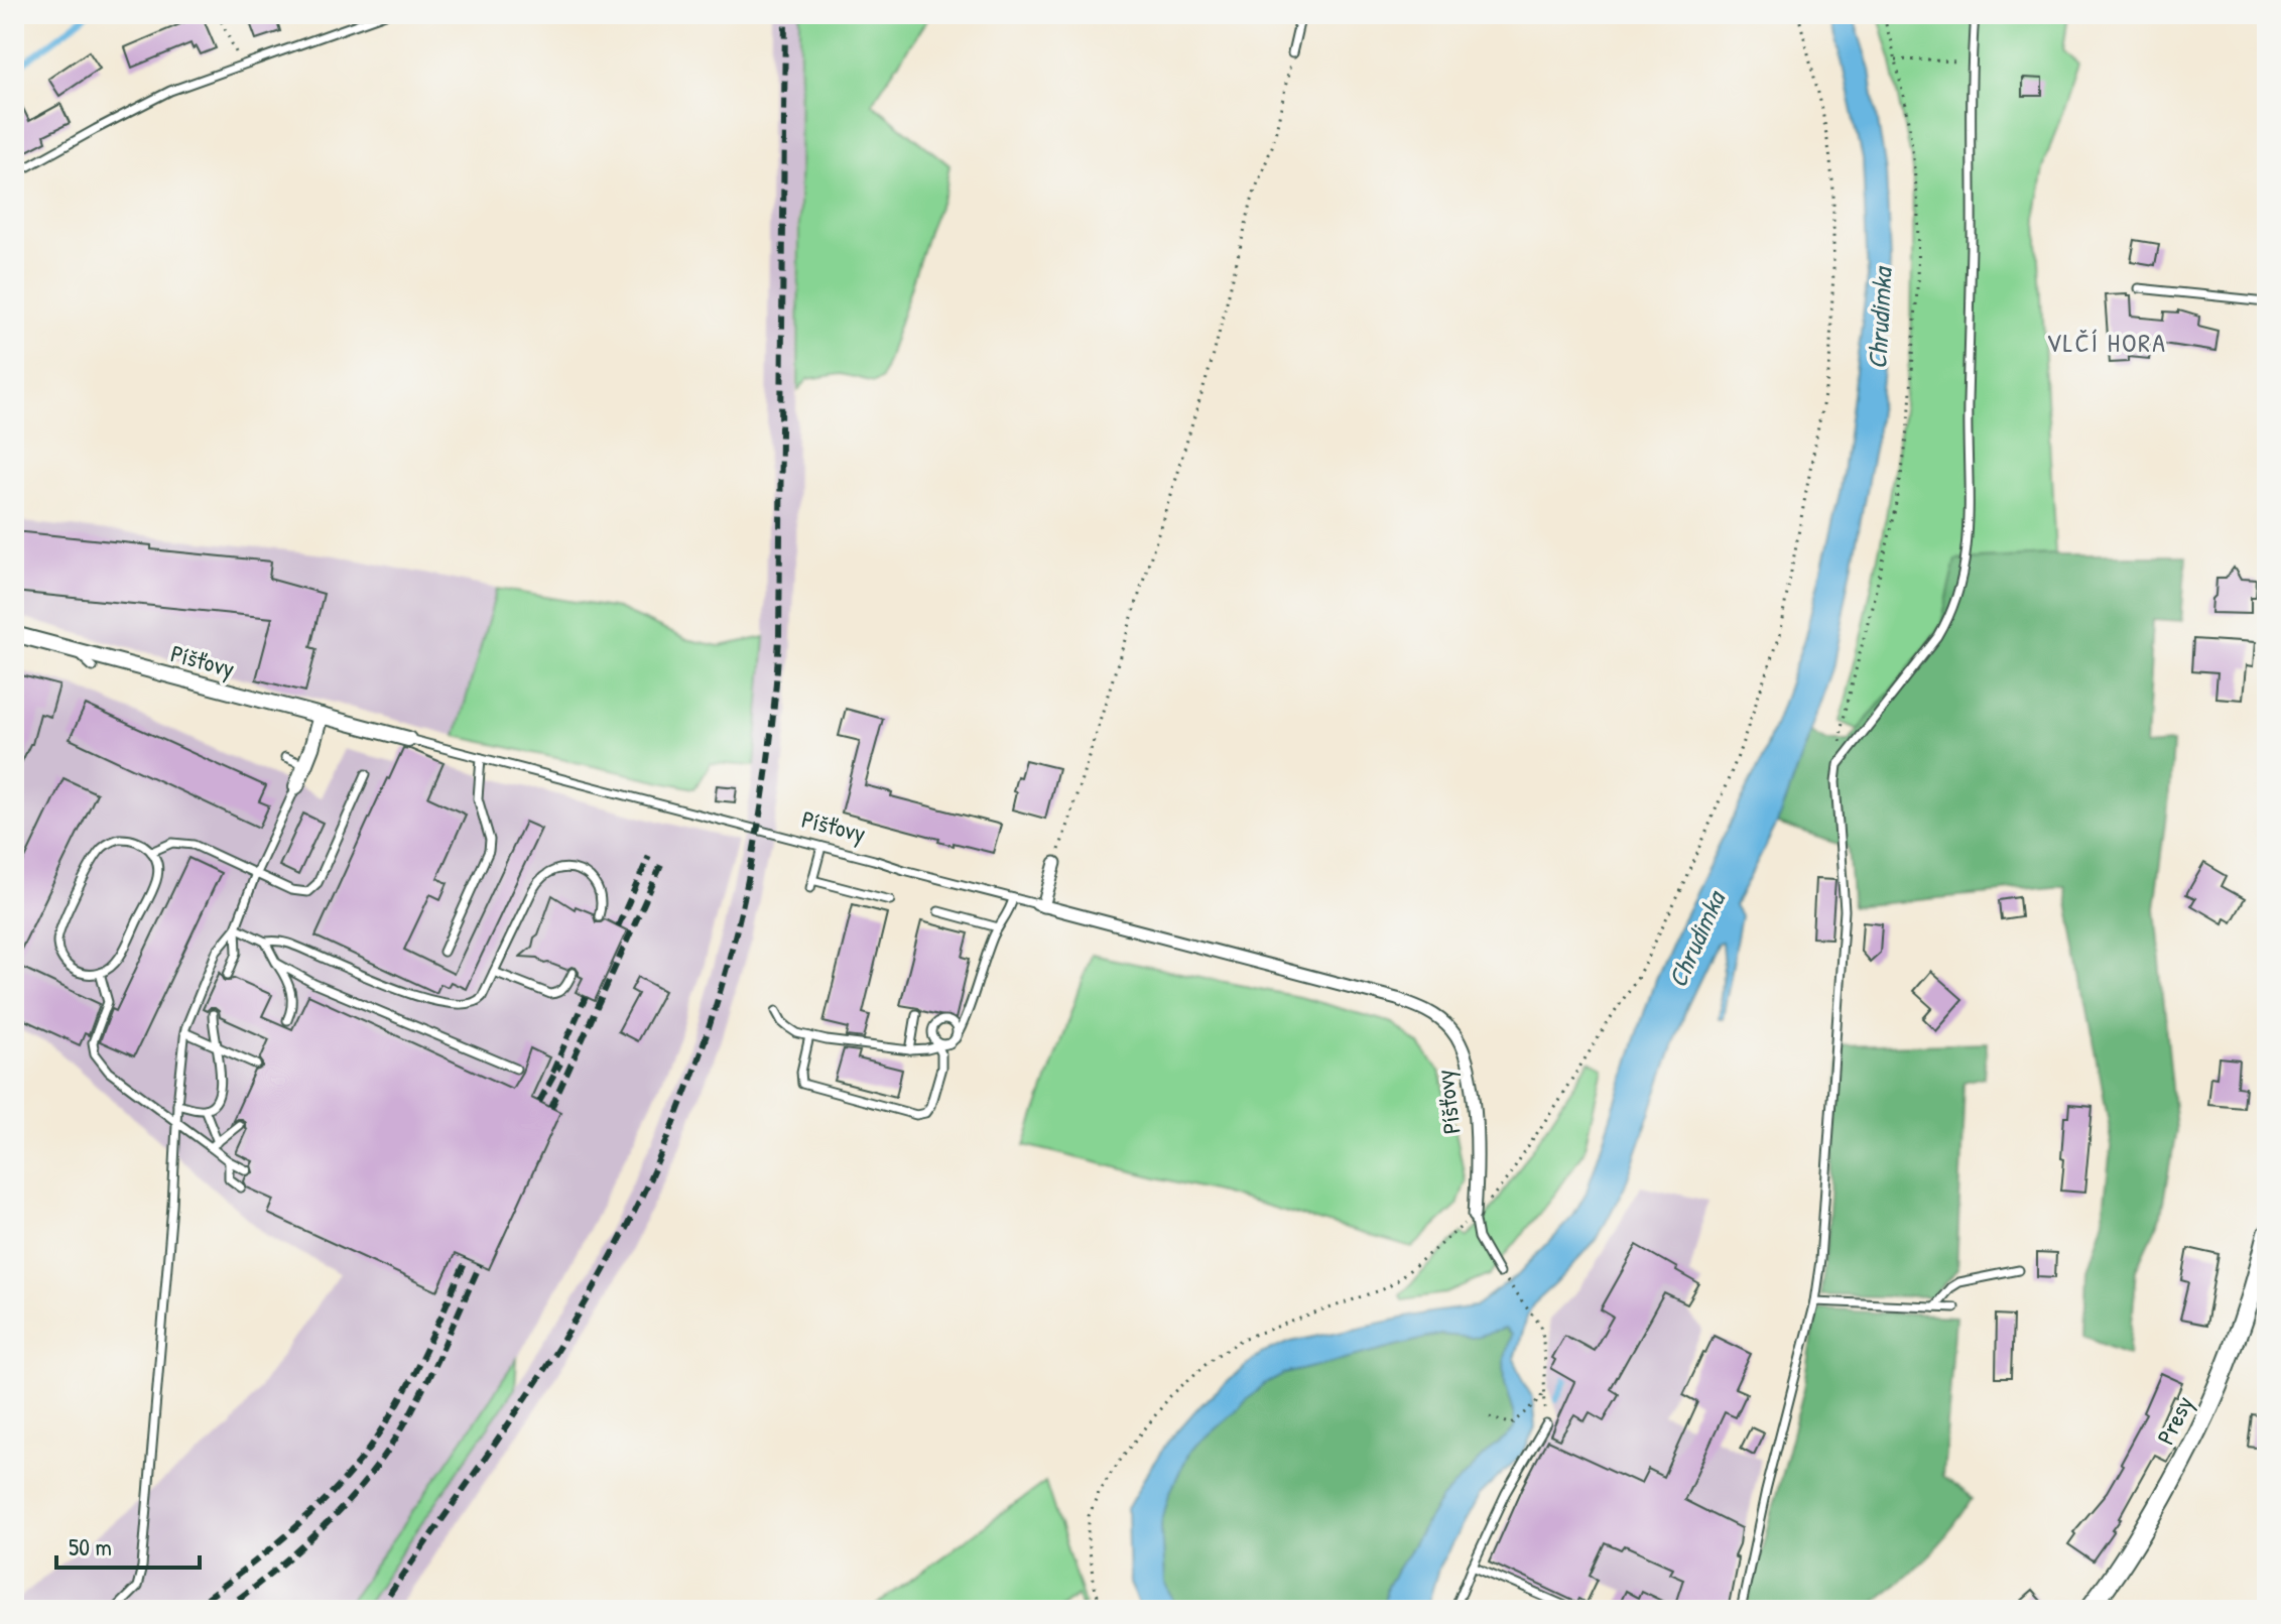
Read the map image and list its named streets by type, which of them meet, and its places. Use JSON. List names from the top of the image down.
{
  "streets": {
    "street": ["Píšťovy", "Presy"]
  },
  "districts": ["VLČÍ HORA"],
  "water": ["Chrudimka"],
  "scale_bar": "50 m"
}
